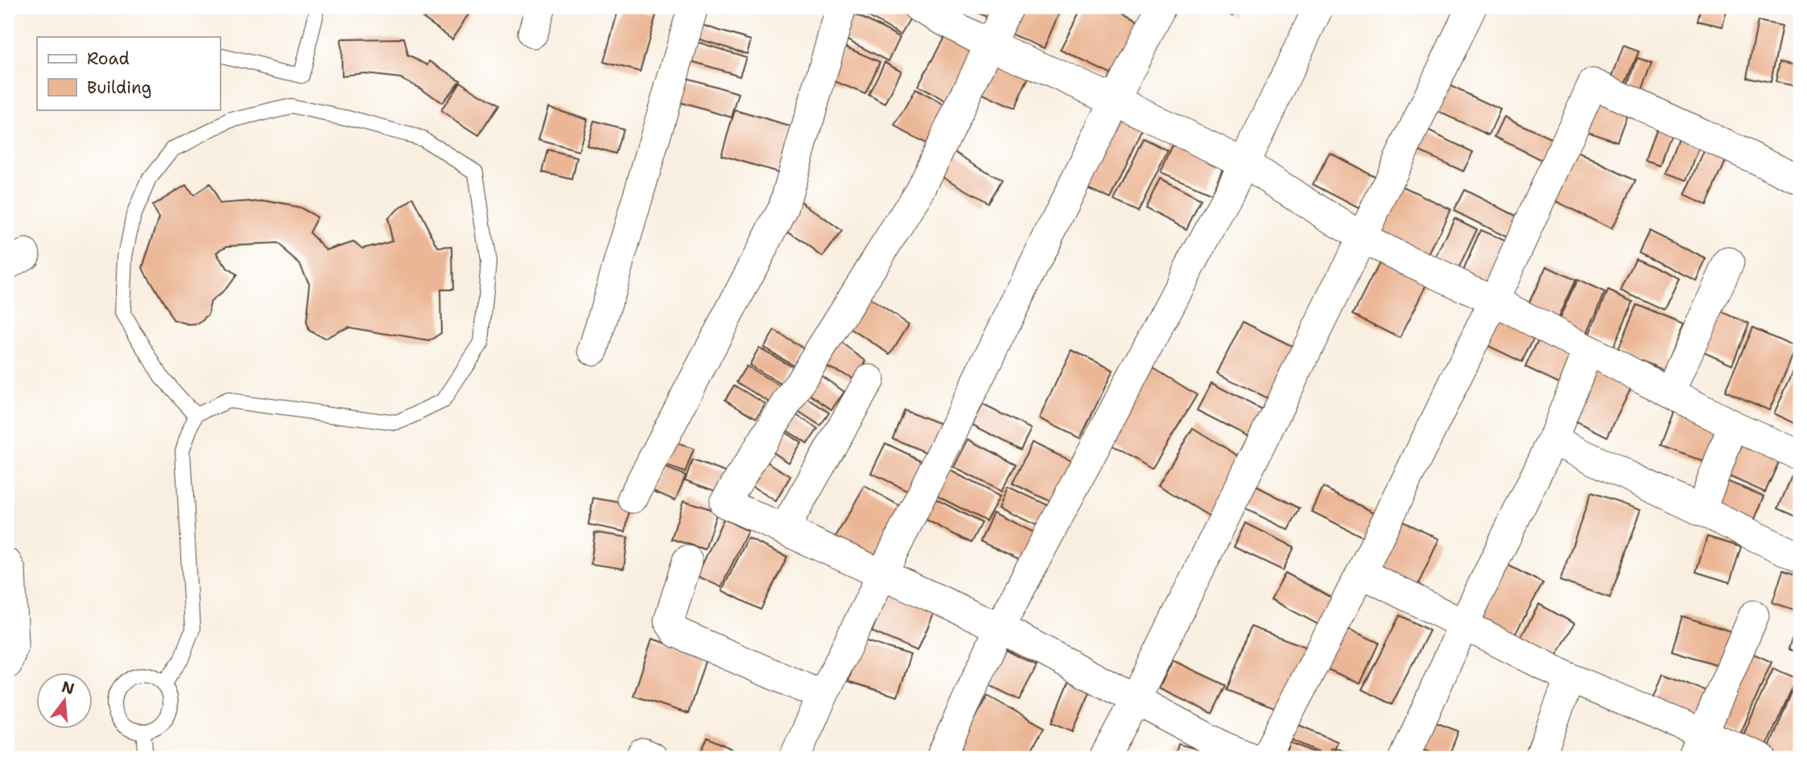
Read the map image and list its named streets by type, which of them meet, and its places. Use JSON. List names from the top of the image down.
{
  "legend": ["Road", "Building"],
  "north": "top"
}
